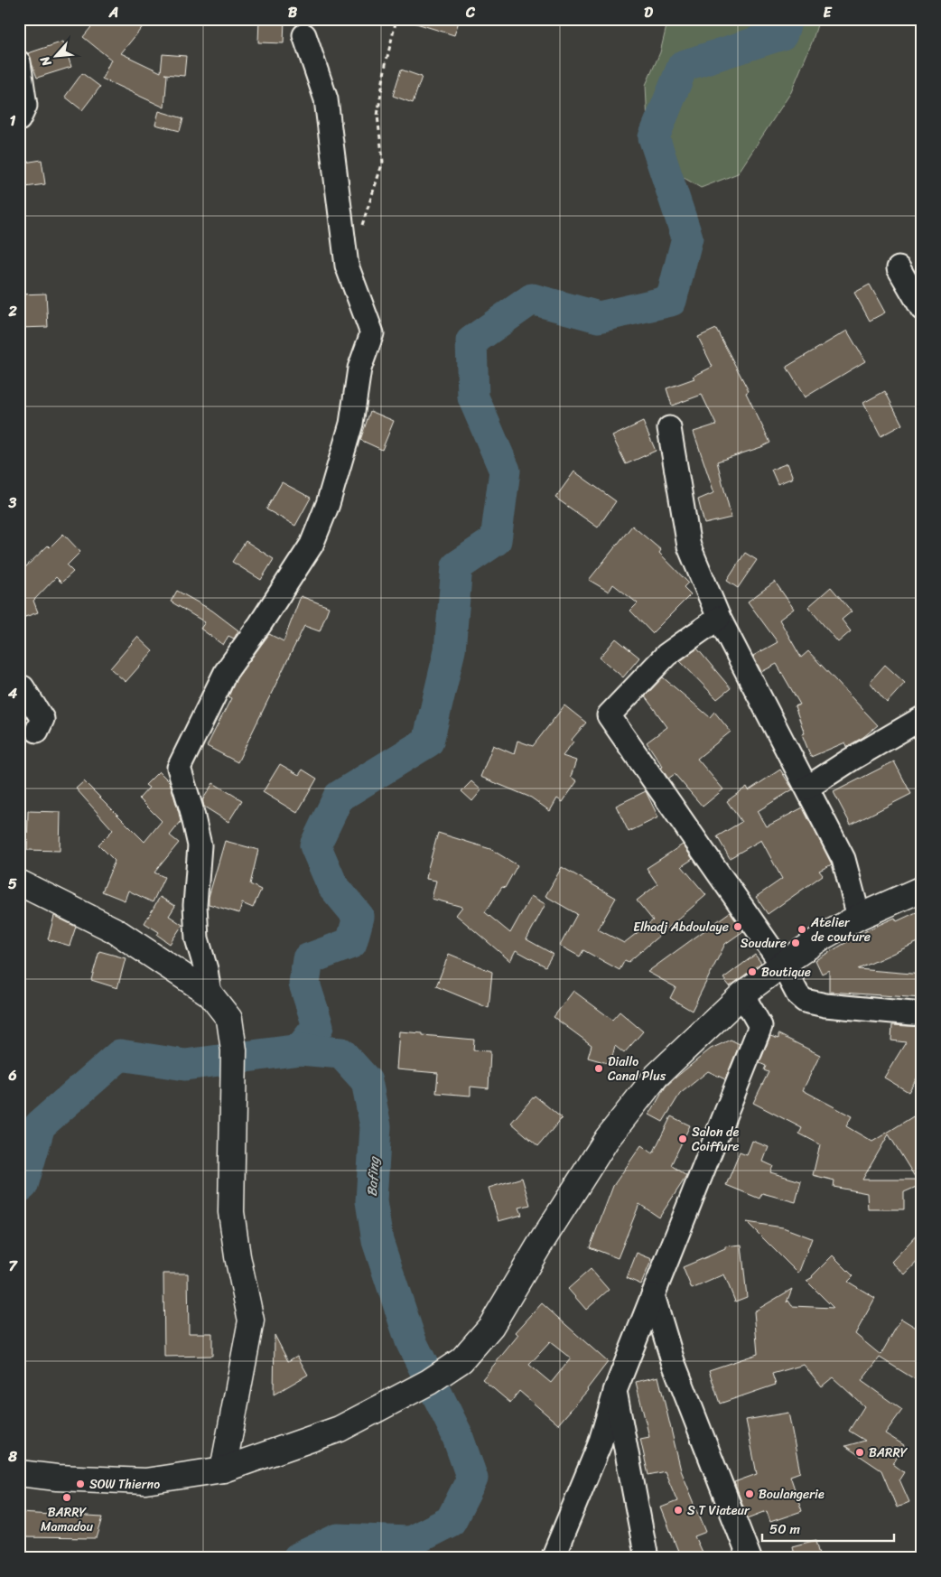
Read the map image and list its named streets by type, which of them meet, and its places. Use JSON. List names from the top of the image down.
{
  "water": ["Bafing"],
  "places": [
    "Elhadj Abdoulaye",
    "Atelier de couture",
    "Soudure",
    "Boutique",
    "Diallo Canal Plus",
    "Salon de Coiffure",
    "BARRY",
    "SOW Thierno",
    "Boulangerie",
    "BARRY Mamadou",
    "S T Viateur"
  ],
  "scale_bar": "50 m",
  "north": "bottom left",
  "grid": {
    "columns": [
      "A",
      "B",
      "C",
      "D",
      "E"
    ],
    "rows": [
      "1",
      "2",
      "3",
      "4",
      "5",
      "6",
      "7",
      "8"
    ]
  }
}
